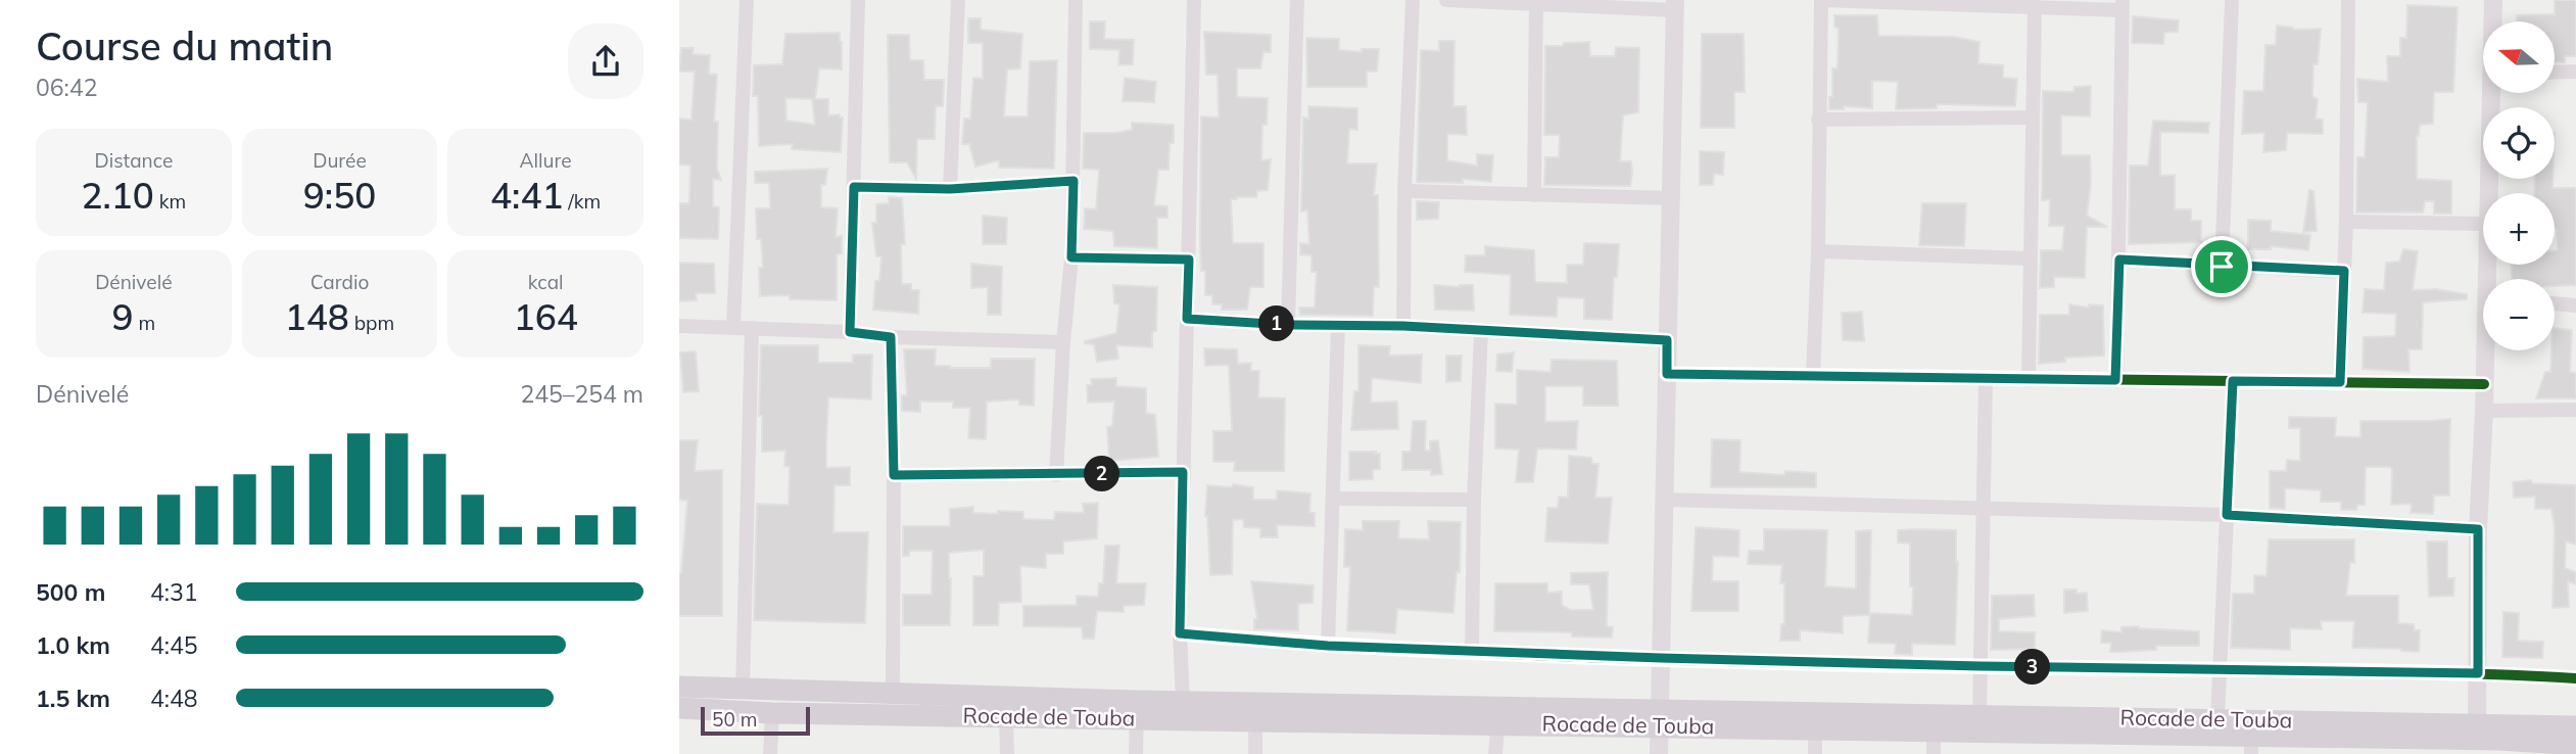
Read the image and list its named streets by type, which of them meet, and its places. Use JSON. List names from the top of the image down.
{
  "streets": {
    "main road": ["Rocade de Touba"]
  },
  "scale_bar": "50 m",
  "north": "left",
  "page": {
    "heading": ["Course du matin", "06:42"],
    "map_buttons": ["+", "−"],
    "stats": [
      ["Distance", "2.10 km"],
      ["Durée", "9:50"],
      ["Allure", "4:41 /km"],
      ["Dénivelé", "9 m"],
      ["Cardio", "148 bpm"],
      ["kcal", "164"]
    ],
    "pins": ["1", "2", "3"],
    "chart": ["Dénivelé", "245–254 m"],
    "list": [
      {
        "name": "500 m",
        "note": "4:31"
      },
      {
        "name": "1.0 km",
        "note": "4:45"
      },
      {
        "name": "1.5 km",
        "note": "4:48"
      }
    ],
    "scale": "50 m"
  }
}
